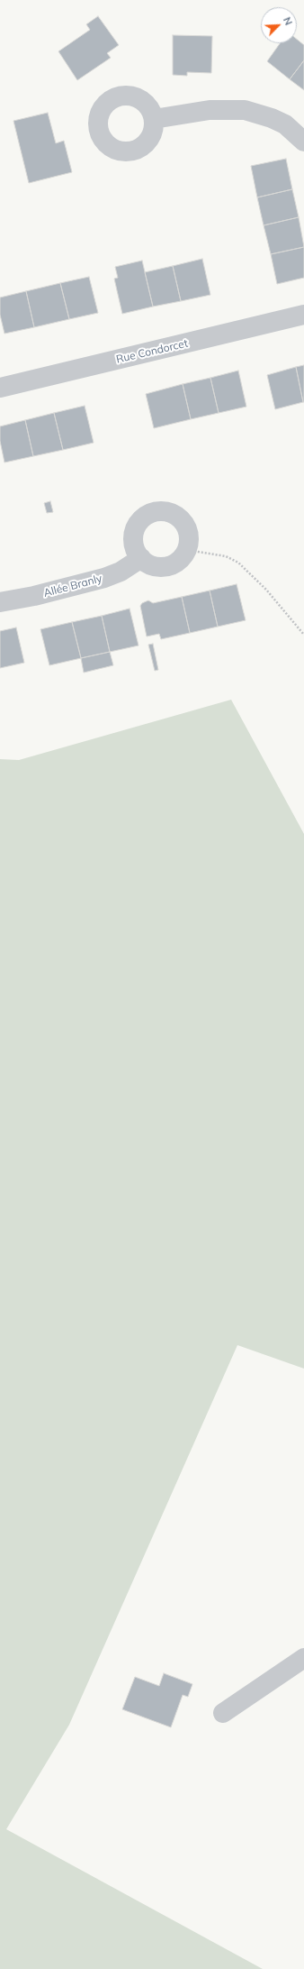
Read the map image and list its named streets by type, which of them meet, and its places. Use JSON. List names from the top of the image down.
{
  "streets": {
    "street": ["Rue Condorcet", "Allée Branly"]
  },
  "north": "top right"
}
